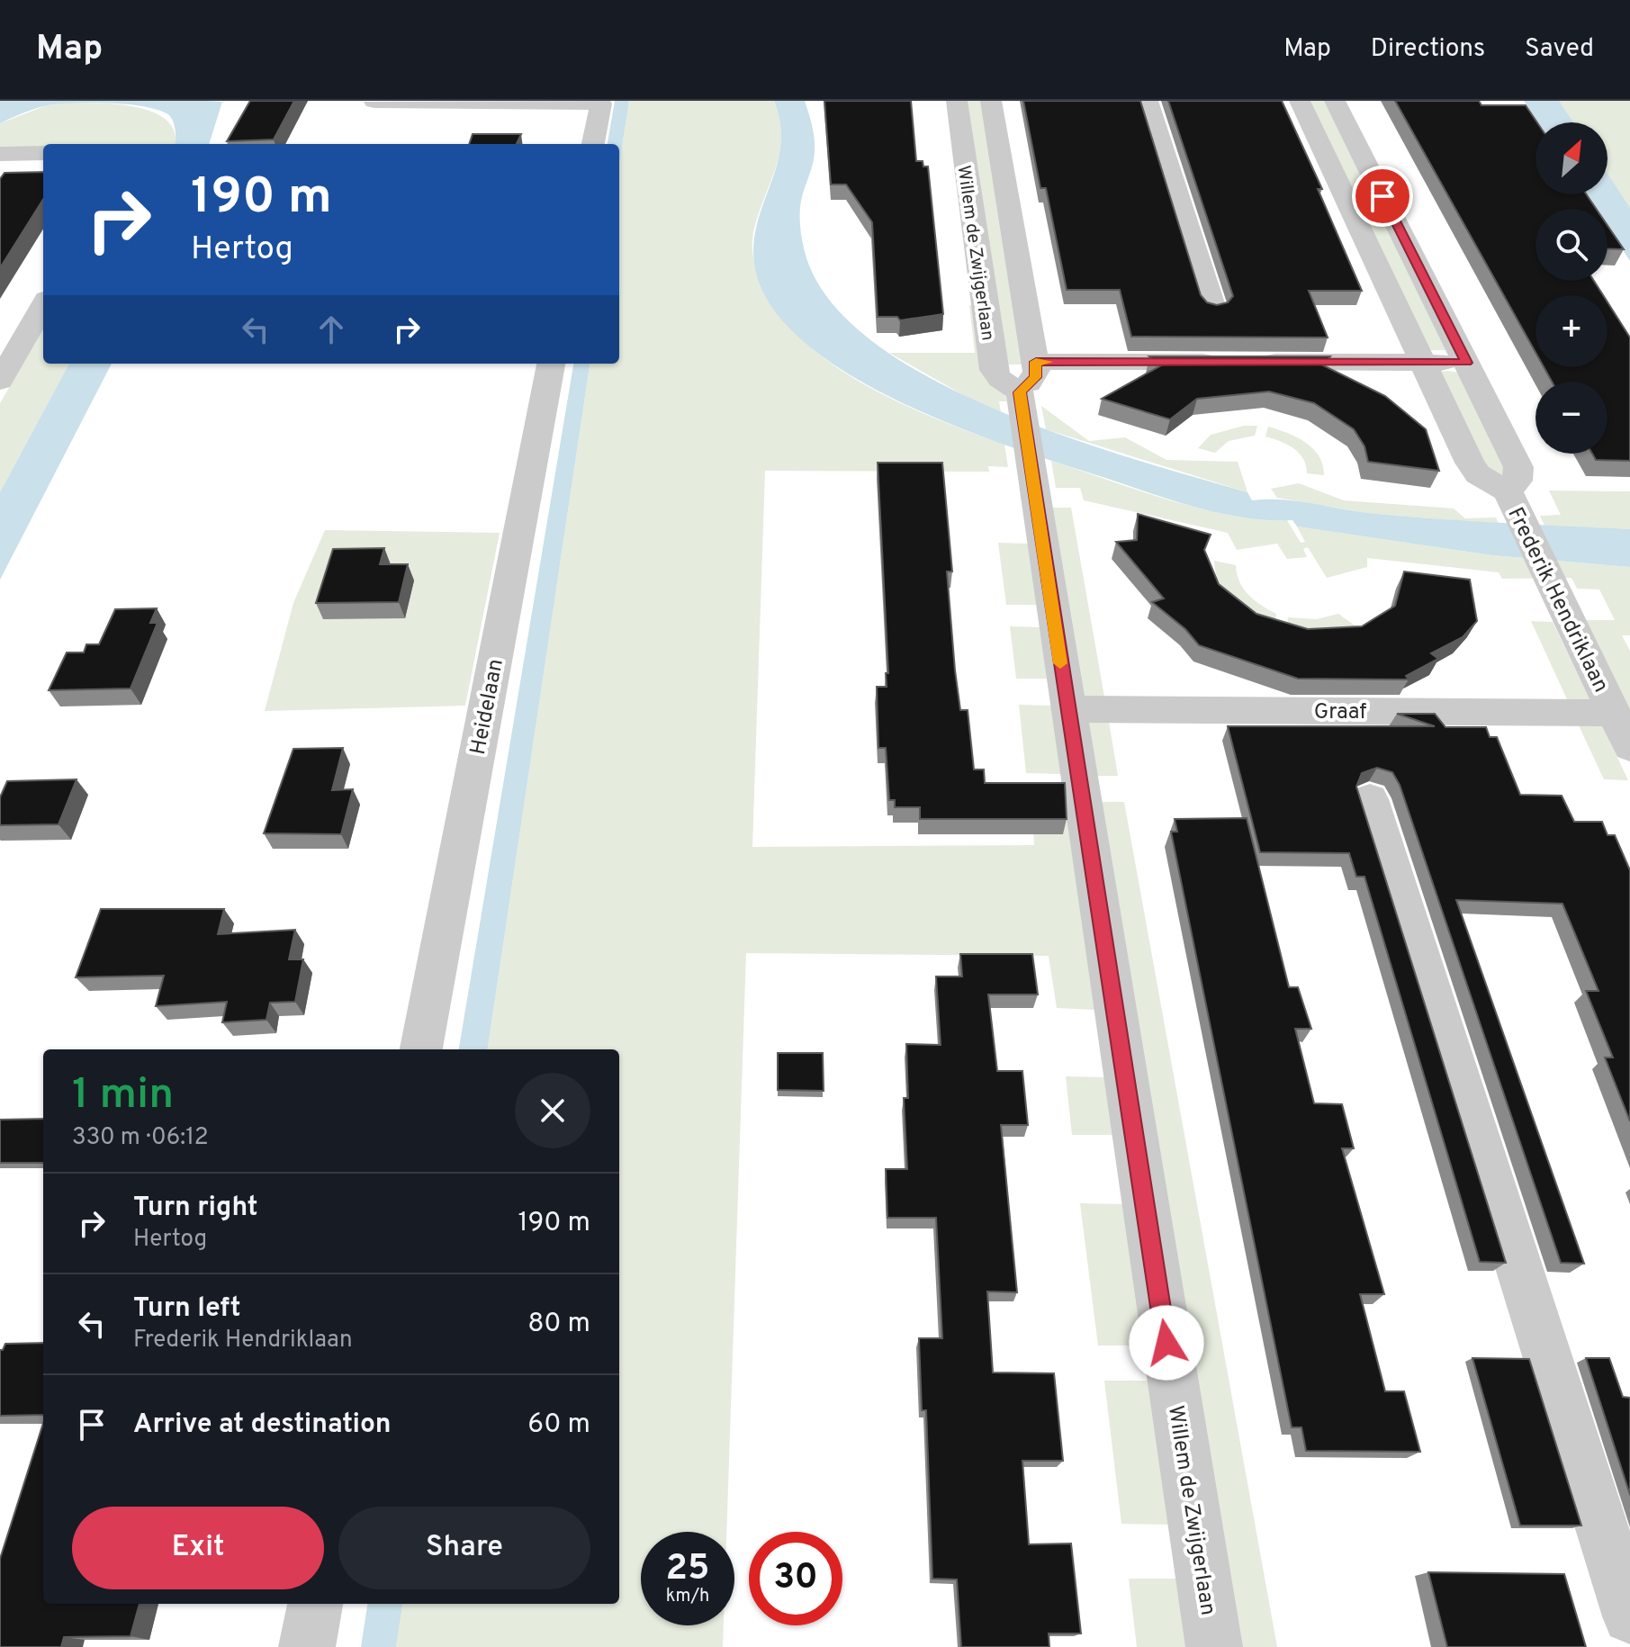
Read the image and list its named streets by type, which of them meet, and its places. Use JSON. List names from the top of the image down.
{
  "streets": {
    "street": [
      "Willem de Zwijgerlaan",
      "Frederik Hendriklaan",
      "Heidelaan",
      "Graaf"
    ]
  },
  "crossings": [
    ["Willem de Zwijgerlaan", "Graaf"],
    ["Frederik Hendriklaan", "Graaf"]
  ],
  "north": "top right",
  "page": {
    "header": "Map",
    "nav": ["Map", "Directions", "Saved"],
    "map_buttons": ["+", "−"],
    "turn": ["190 m", "Hertog"],
    "heading": ["1 min", "330 m · 06:12"],
    "list": [
      {
        "name": "Turn right",
        "note": "Hertog",
        "value": "190 m"
      },
      {
        "name": "Turn left",
        "note": "Frederik Hendriklaan",
        "value": "80 m"
      },
      {
        "name": "Arrive at destination",
        "value": "60 m"
      }
    ],
    "buttons": ["Exit", "Share"],
    "speed": "25 km/h",
    "limit": "30"
  }
}
